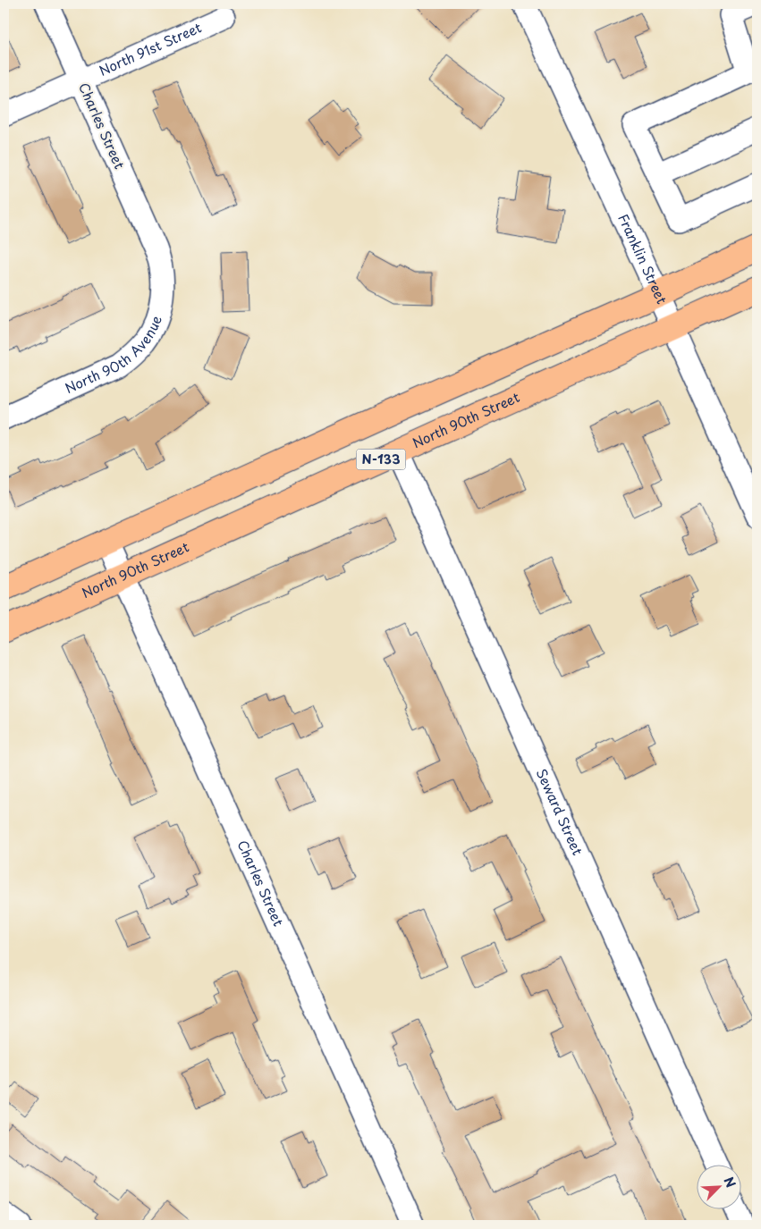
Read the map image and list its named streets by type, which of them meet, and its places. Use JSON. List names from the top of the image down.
{
  "streets": {
    "main road": ["North 90th Street", "N-133"],
    "street": [
      "North 91st Street",
      "Charles Street",
      "Franklin Street",
      "North 90th Avenue",
      "Seward Street"
    ]
  },
  "crossings": [
    ["North 91st Street", "Charles Street"],
    ["Charles Street", "North 90th Avenue"],
    ["Charles Street", "North 90th Street"],
    ["Charles Street", "N-133"],
    ["Franklin Street", "North 90th Street"],
    ["Franklin Street", "N-133"],
    ["North 90th Street", "Seward Street"]
  ],
  "north": "top right"
}
